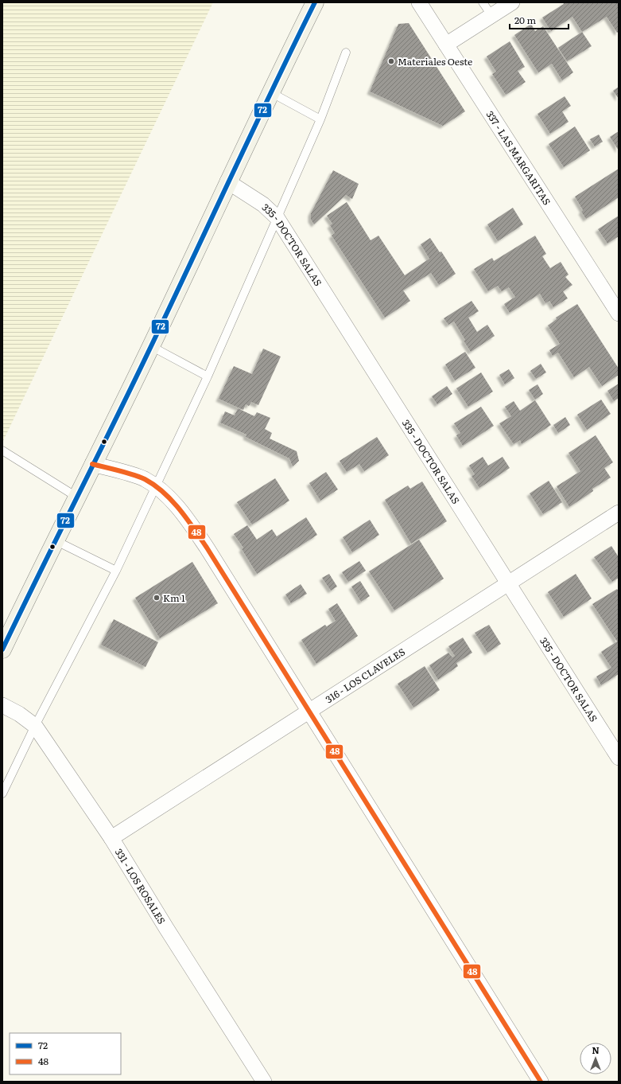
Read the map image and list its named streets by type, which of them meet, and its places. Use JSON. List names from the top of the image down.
{
  "streets": {
    "street": [
      "337 - LAS MARGARITAS",
      "335 - DOCTOR SALAS",
      "316 - LOS CLAVELES",
      "331 - LOS ROSALES"
    ]
  },
  "crossings": [
    ["335 - DOCTOR SALAS", "316 - LOS CLAVELES"],
    ["316 - LOS CLAVELES", "331 - LOS ROSALES"]
  ],
  "places": ["Materiales Oeste", "Km 1"],
  "lines": ["transit line 72", "transit line 48"],
  "legend": ["72", "48"],
  "scale_bar": "20 m",
  "north": "top"
}
